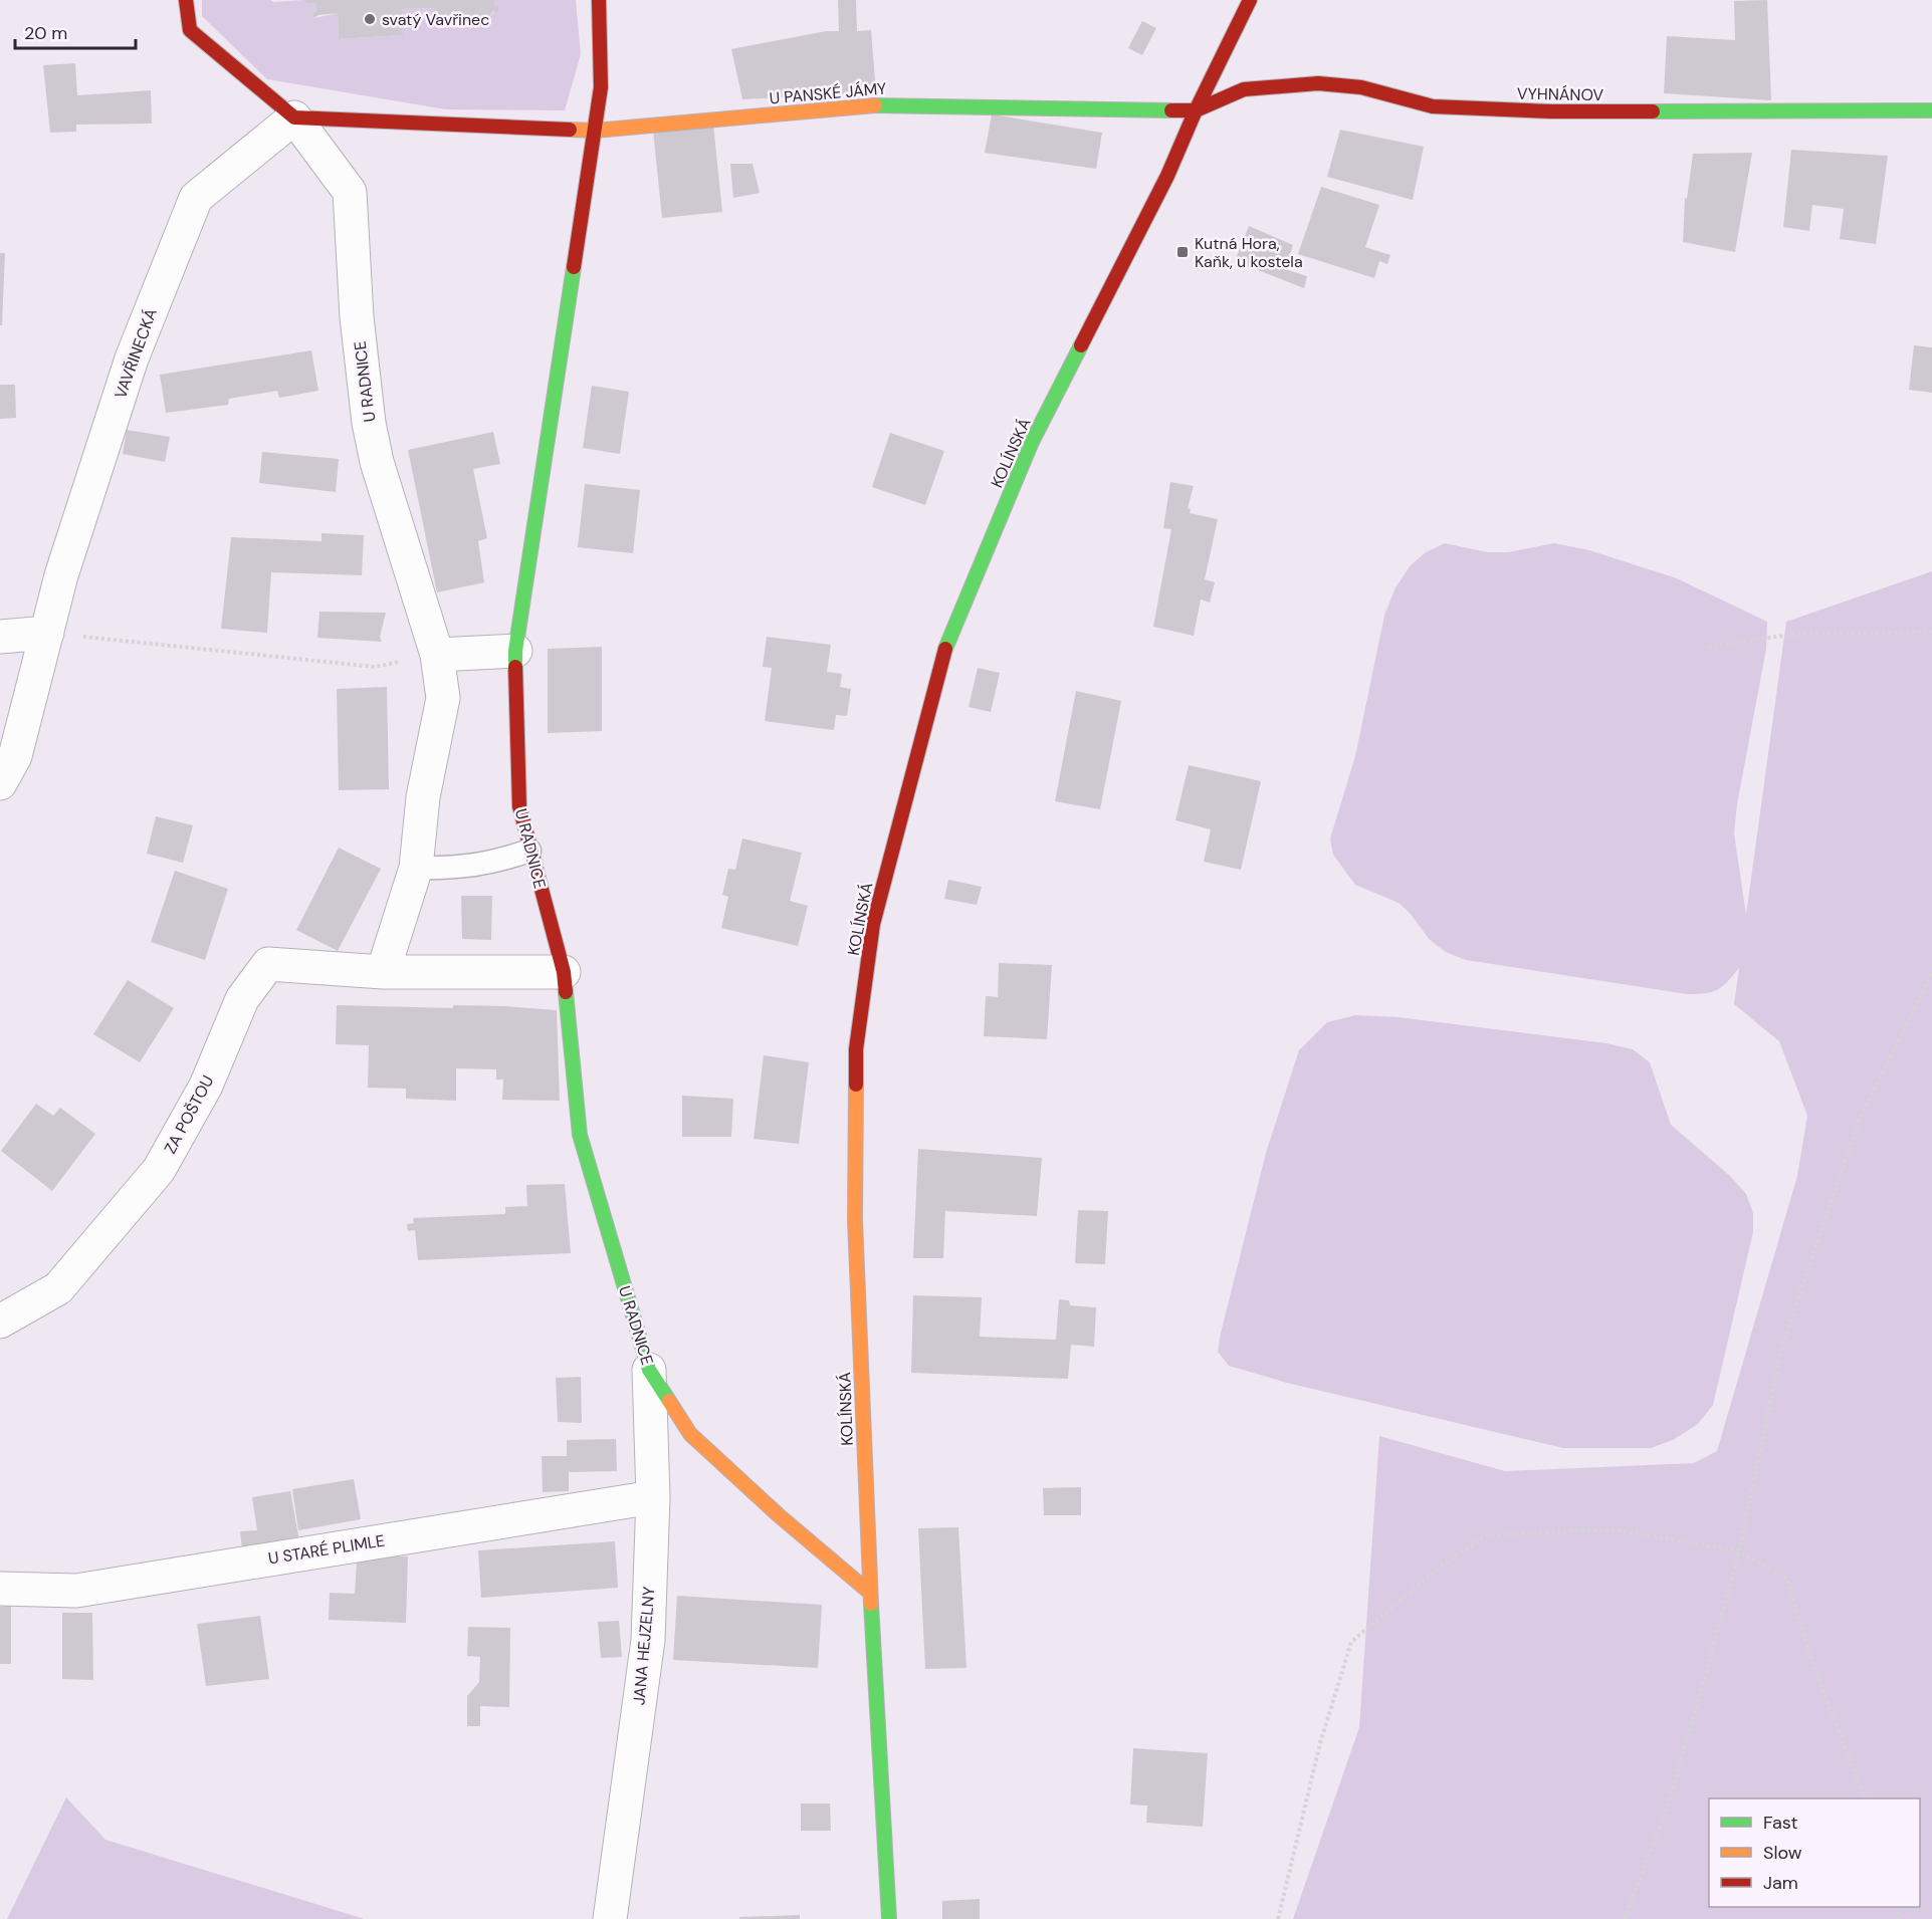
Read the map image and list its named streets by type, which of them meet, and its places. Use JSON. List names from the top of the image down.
{
  "streets": {
    "street": [
      "U PANSKÉ JÁMY",
      "VYHNÁNOV",
      "VAVŘINECKÁ",
      "U RADNICE",
      "KOLÍNSKÁ",
      "ZA POŠTOU",
      "U STARÉ PLIMLE",
      "JANA HEJZELNY"
    ]
  },
  "crossings": [
    ["U PANSKÉ JÁMY", "VYHNÁNOV"],
    ["U PANSKÉ JÁMY", "VAVŘINECKÁ"],
    ["U PANSKÉ JÁMY", "U RADNICE"],
    ["U PANSKÉ JÁMY", "KOLÍNSKÁ"],
    ["VYHNÁNOV", "KOLÍNSKÁ"],
    ["VAVŘINECKÁ", "U RADNICE"],
    ["U RADNICE", "KOLÍNSKÁ"],
    ["U RADNICE", "ZA POŠTOU"],
    ["U RADNICE", "JANA HEJZELNY"],
    ["U STARÉ PLIMLE", "JANA HEJZELNY"]
  ],
  "places": {
    "other": ["svatý Vavřinec"],
    "transit": ["Kutná Hora, Kaňk, u kostela"]
  },
  "legend": ["Fast", "Slow", "Jam"],
  "scale_bar": "20 m"
}
